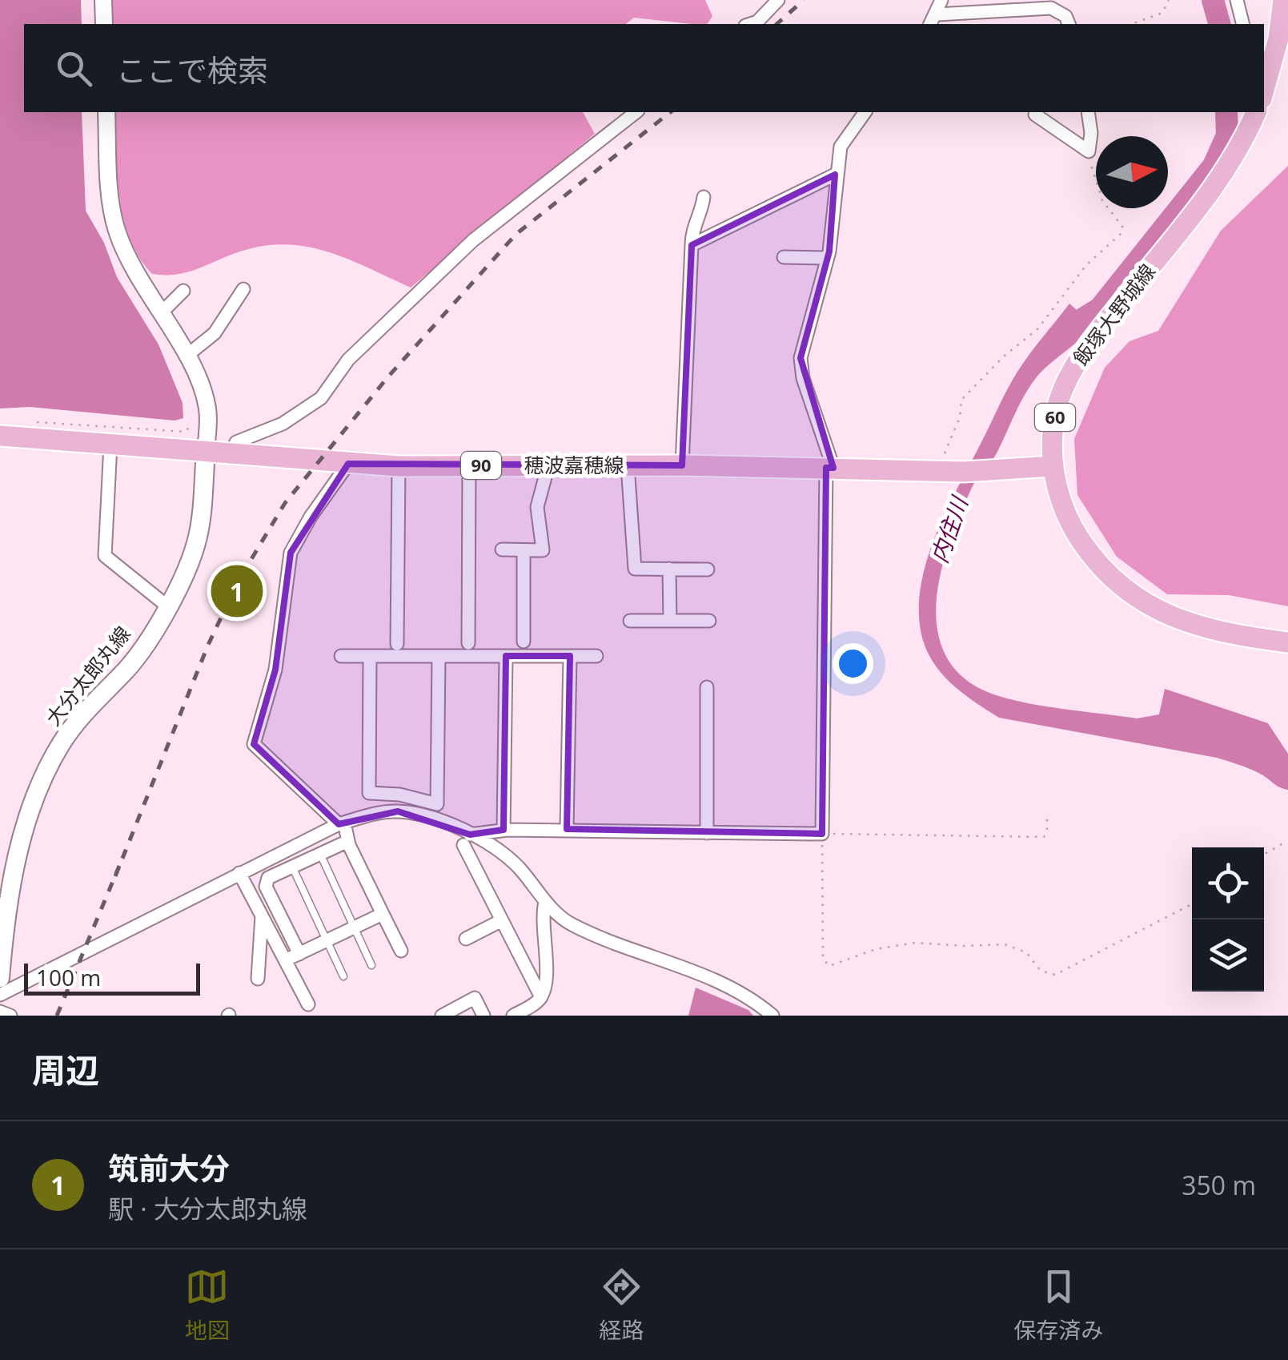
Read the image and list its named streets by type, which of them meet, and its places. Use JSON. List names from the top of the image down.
{
  "streets": {
    "main road": [
      "飯塚大野城線",
      "60",
      "90",
      "穂波嘉穂線",
      "大分太郎丸線"
    ]
  },
  "crossings": [
    ["飯塚大野城線", "穂波嘉穂線"],
    ["穂波嘉穂線", "大分太郎丸線"]
  ],
  "water": ["内住川"],
  "scale_bar": "100 m",
  "north": "right",
  "page": {
    "search": "ここで検索",
    "pins": "1",
    "scale": "100 m",
    "heading": "周辺",
    "list": [
      {
        "mark": "1",
        "name": "筑前大分",
        "note": "駅 · 大分太郎丸線",
        "value": "350 m"
      }
    ],
    "nav": ["地図", "経路", "保存済み"]
  }
}
